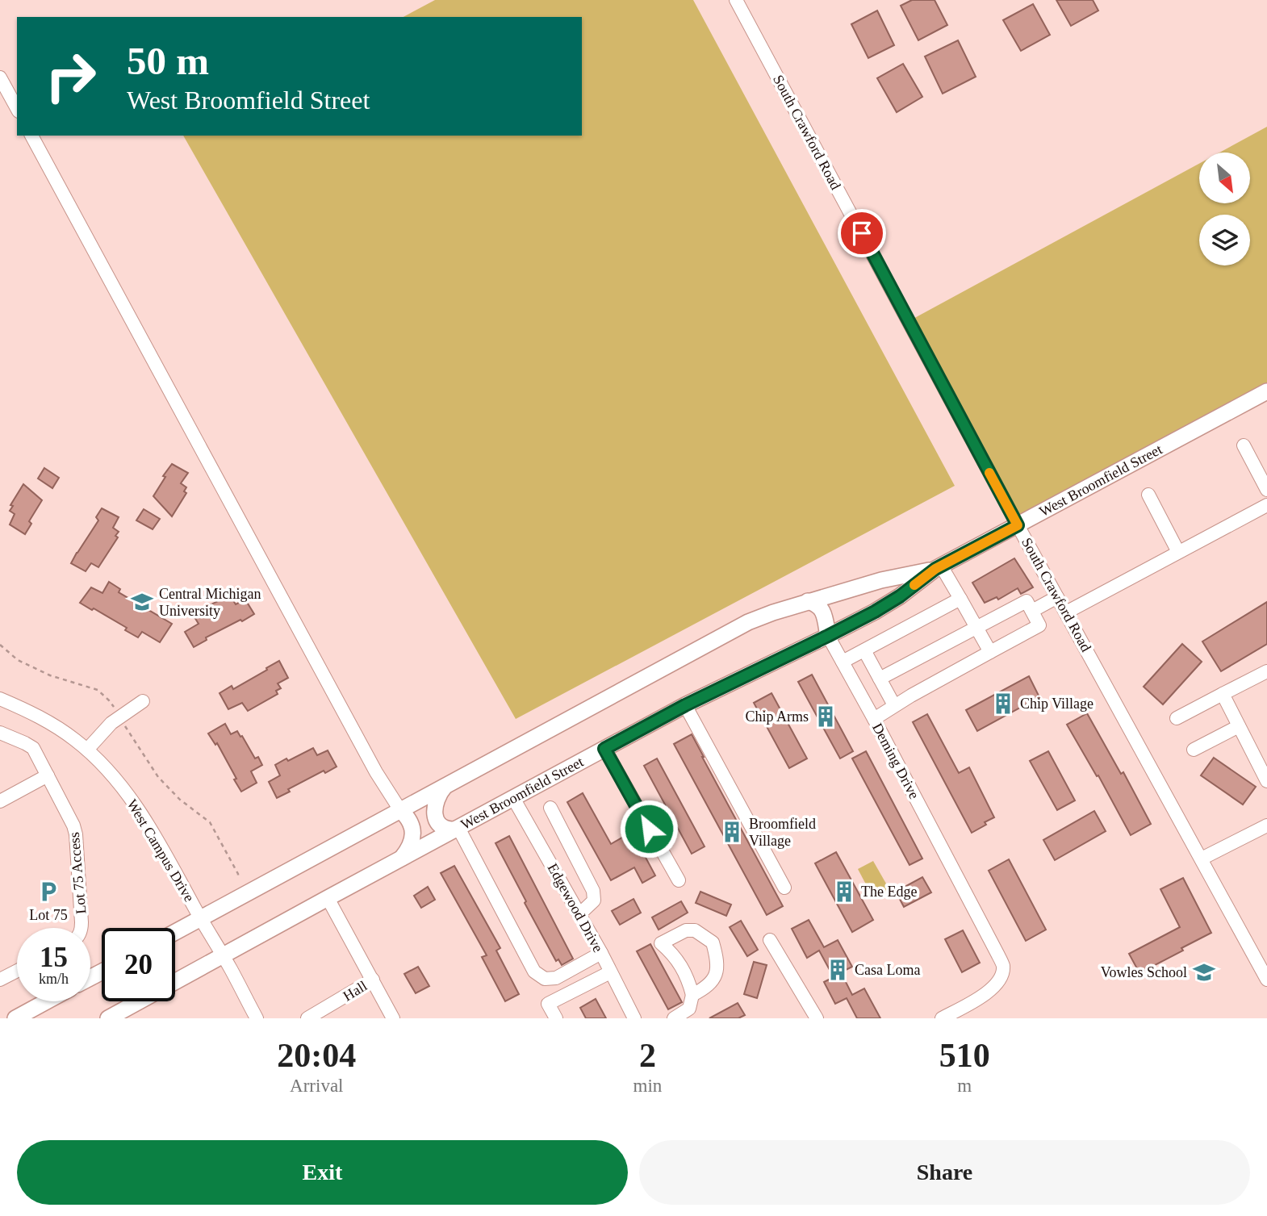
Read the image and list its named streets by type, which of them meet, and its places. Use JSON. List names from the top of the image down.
{
  "streets": {
    "main road": ["West Broomfield Street"],
    "street": [
      "South Crawford Road",
      "Deming Drive",
      "West Campus Drive",
      "Lot 75 Access",
      "Edgewood Drive",
      "Hall"
    ]
  },
  "crossings": [
    ["South Crawford Road", "West Broomfield Street"],
    ["West Broomfield Street", "Deming Drive"],
    ["West Broomfield Street", "West Campus Drive"],
    ["West Broomfield Street", "Edgewood Drive"]
  ],
  "places": {
    "school or university": ["Central Michigan University", "Vowles School"],
    "building": [
      "Chip Village",
      "Chip Arms",
      "Broomfield Village",
      "The Edge",
      "Casa Loma"
    ],
    "parking": ["Lot 75"]
  },
  "north": "bottom right",
  "page": {
    "turn": ["50 m", "West Broomfield Street"],
    "speed": "15 km/h",
    "limit": "20",
    "eta": [
      "20:04",
      "Arrival",
      "2",
      "min",
      "510",
      "m"
    ],
    "buttons": ["Exit", "Share"]
  }
}
